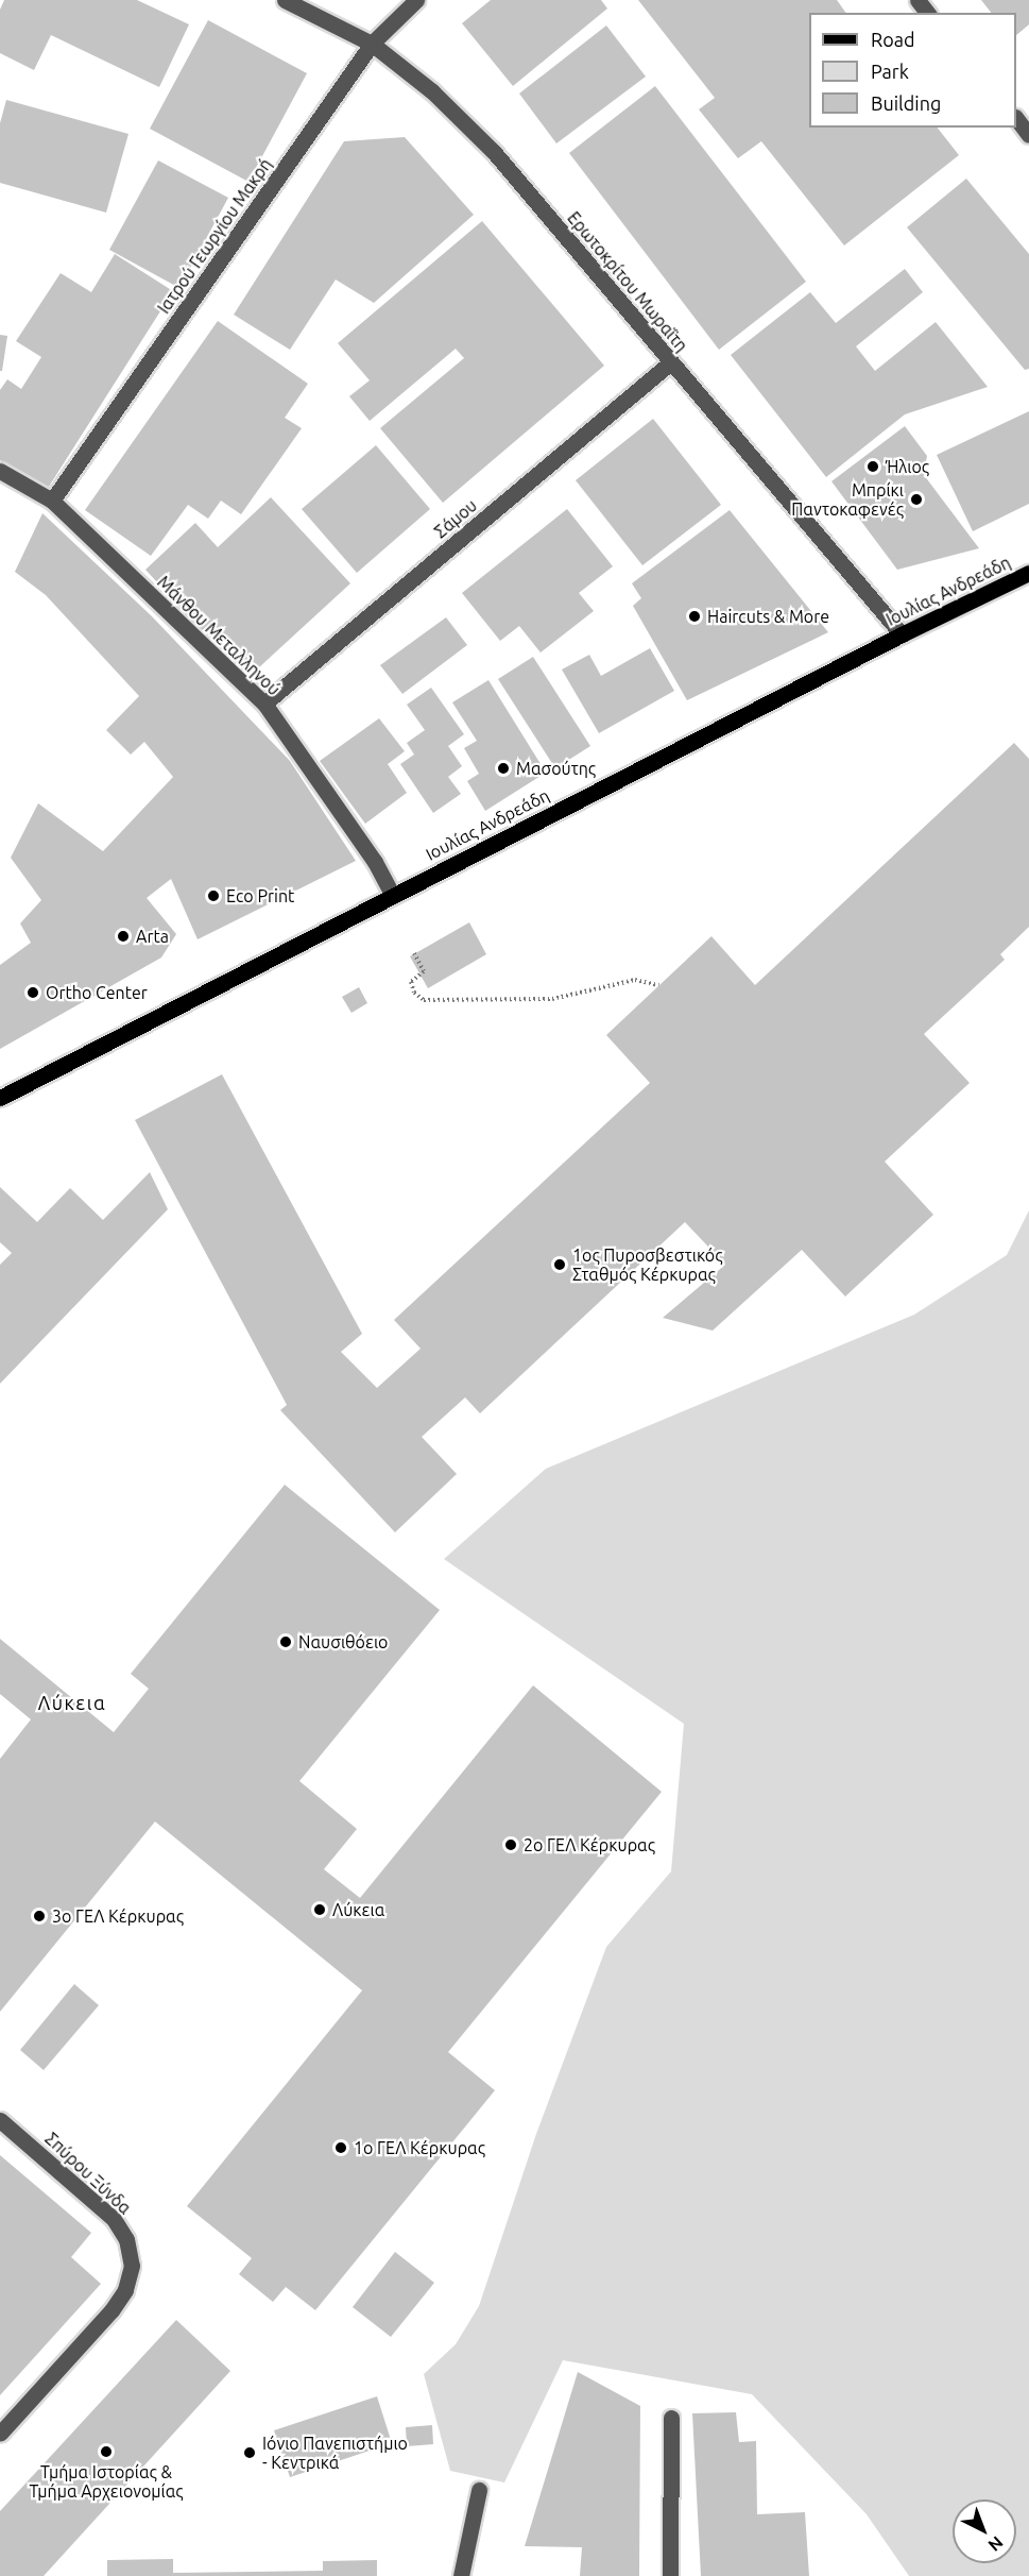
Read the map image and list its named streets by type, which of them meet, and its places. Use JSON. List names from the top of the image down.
{
  "streets": {
    "main road": ["Ιουλίας Ανδρεάδη"],
    "street": [
      "Ιατρού Γεωργίου Μακρή",
      "Ερωτοκρίτου Μωραΐτη",
      "Σάμου",
      "Μάνθου Μεταλληνού",
      "Σπύρου Ξύνδα"
    ]
  },
  "crossings": [
    ["Ιατρού Γεωργίου Μακρή", "Ερωτοκρίτου Μωραΐτη"],
    ["Ιατρού Γεωργίου Μακρή", "Μάνθου Μεταλληνού"],
    ["Ερωτοκρίτου Μωραΐτη", "Σάμου"],
    ["Ερωτοκρίτου Μωραΐτη", "Ιουλίας Ανδρεάδη"],
    ["Σάμου", "Μάνθου Μεταλληνού"],
    ["Ιουλίας Ανδρεάδη", "Μάνθου Μεταλληνού"]
  ],
  "districts": ["Λύκεια"],
  "places": [
    "Ήλιος",
    "Μπρίκι Παντοκαφενές",
    "Haircuts & More",
    "Μασούτης",
    "Eco Print",
    "Arta",
    "Ortho Center",
    "1ος Πυροσβεστικός Σταθμός Κέρκυρας",
    "Ναυσιθόειο",
    "2ο ΓΕΛ Κέρκυρας",
    "Λύκεια",
    "3ο ΓΕΛ Κέρκυρας",
    "1ο ΓΕΛ Κέρκυρας",
    "Τμήμα Ιστορίας & Τμήμα Αρχειονομίας",
    "Ιόνιο Πανεπιστήμιο - Κεντρικά"
  ],
  "legend": ["Road", "Park", "Building"],
  "north": "bottom right"
}
